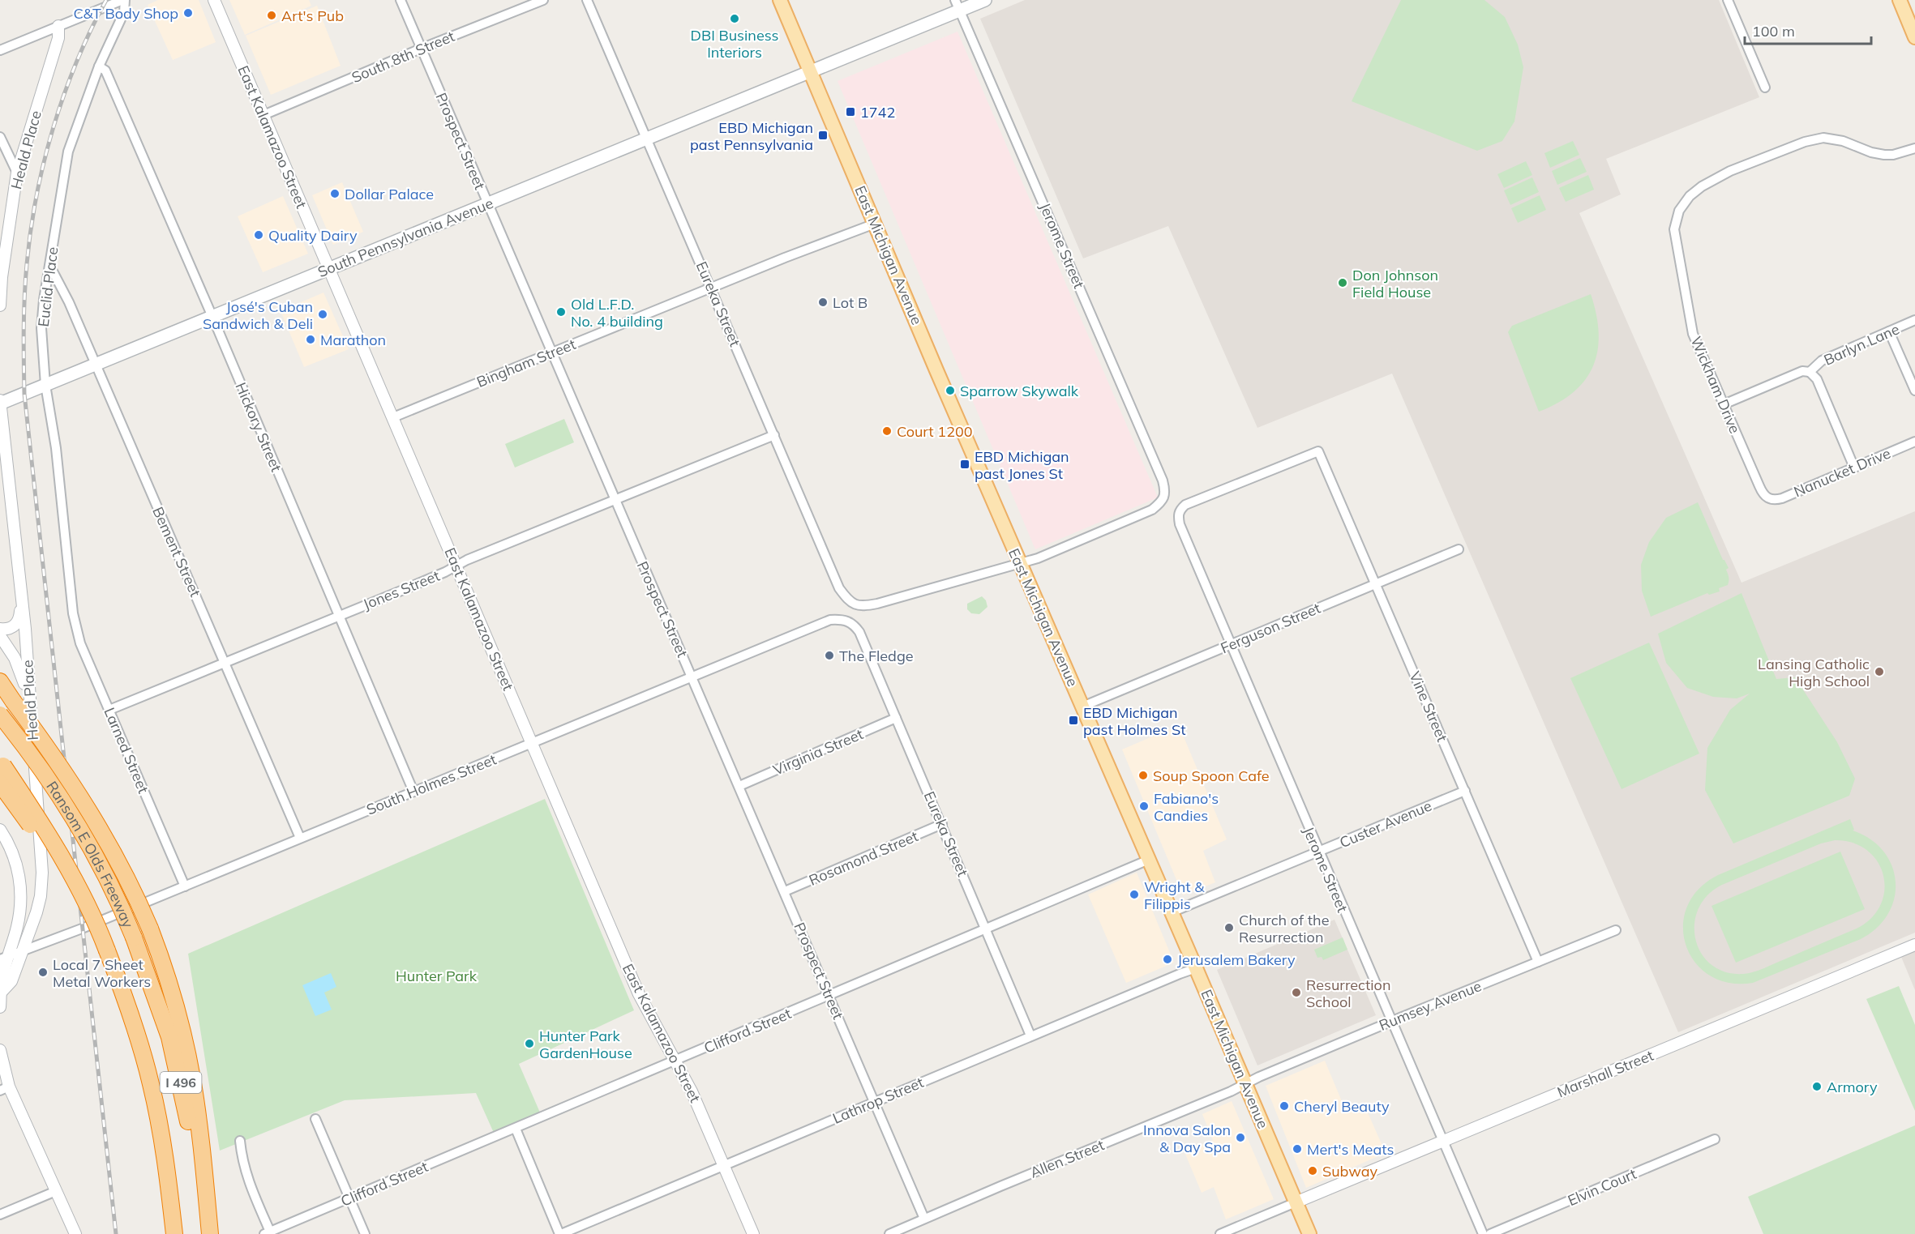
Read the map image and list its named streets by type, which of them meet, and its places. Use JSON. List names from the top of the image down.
{
  "streets": {
    "highway": ["Ransom E Olds Freeway", "I 496"],
    "main road": ["South Pennsylvania Avenue", "East Michigan Avenue"],
    "street": [
      "South 8th Street",
      "East Kalamazoo Street",
      "Prospect Street",
      "Heald Place",
      "Jerome Street",
      "Euclid Place",
      "Eureka Street",
      "Barlyn Lane",
      "Bingham Street",
      "Wickham Drive",
      "Hickory Street",
      "Nanucket Drive",
      "Bement Street",
      "Jones Street",
      "Ferguson Street",
      "Vine Street",
      "Larned Street",
      "Virginia Street",
      "South Holmes Street",
      "Custer Avenue",
      "Rosamond Street",
      "Rumsey Avenue",
      "Clifford Street",
      "Marshall Street",
      "Lathrop Street",
      "Allen Street",
      "Elvin Court"
    ]
  },
  "crossings": [
    ["South 8th Street", "East Kalamazoo Street"],
    ["South 8th Street", "Prospect Street"],
    ["East Kalamazoo Street", "South Pennsylvania Avenue"],
    ["East Kalamazoo Street", "Bingham Street"],
    ["East Kalamazoo Street", "Jones Street"],
    ["East Kalamazoo Street", "South Holmes Street"],
    ["East Kalamazoo Street", "Clifford Street"],
    ["East Kalamazoo Street", "Lathrop Street"],
    ["Prospect Street", "South Pennsylvania Avenue"],
    ["Prospect Street", "Bingham Street"],
    ["Prospect Street", "Jones Street"],
    ["Prospect Street", "Virginia Street"],
    ["Prospect Street", "South Holmes Street"],
    ["Prospect Street", "Rosamond Street"],
    ["Prospect Street", "Clifford Street"],
    ["Prospect Street", "Lathrop Street"],
    ["Prospect Street", "Allen Street"],
    ["Heald Place", "South Pennsylvania Avenue"],
    ["Heald Place", "South Holmes Street"],
    ["South Pennsylvania Avenue", "Jerome Street"],
    ["South Pennsylvania Avenue", "East Michigan Avenue"],
    ["South Pennsylvania Avenue", "Euclid Place"],
    ["South Pennsylvania Avenue", "Eureka Street"],
    ["South Pennsylvania Avenue", "Hickory Street"],
    ["South Pennsylvania Avenue", "Bement Street"],
    ["Jerome Street", "East Michigan Avenue"],
    ["Jerome Street", "Eureka Street"],
    ["Jerome Street", "Ferguson Street"],
    ["Jerome Street", "Vine Street"],
    ["Jerome Street", "Custer Avenue"],
    ["Jerome Street", "Rumsey Avenue"],
    ["Jerome Street", "Marshall Street"],
    ["East Michigan Avenue", "Eureka Street"],
    ["East Michigan Avenue", "Bingham Street"],
    ["East Michigan Avenue", "Ferguson Street"],
    ["East Michigan Avenue", "Custer Avenue"],
    ["East Michigan Avenue", "Rumsey Avenue"],
    ["East Michigan Avenue", "Clifford Street"],
    ["East Michigan Avenue", "Marshall Street"],
    ["East Michigan Avenue", "Lathrop Street"],
    ["East Michigan Avenue", "Allen Street"],
    ["Euclid Place", "Hickory Street"],
    ["Euclid Place", "Bement Street"],
    ["Euclid Place", "Larned Street"],
    ["Eureka Street", "Bingham Street"],
    ["Eureka Street", "Jones Street"],
    ["Eureka Street", "Virginia Street"],
    ["Eureka Street", "South Holmes Street"],
    ["Eureka Street", "Rosamond Street"],
    ["Eureka Street", "Clifford Street"],
    ["Eureka Street", "Lathrop Street"],
    ["Wickham Drive", "Nanucket Drive"],
    ["Hickory Street", "Jones Street"],
    ["Hickory Street", "South Holmes Street"],
    ["Bement Street", "Jones Street"],
    ["Bement Street", "South Holmes Street"],
    ["Jones Street", "Larned Street"],
    ["Ferguson Street", "Vine Street"],
    ["Vine Street", "Custer Avenue"],
    ["Vine Street", "Rumsey Avenue"],
    ["Larned Street", "South Holmes Street"],
    ["Rumsey Avenue", "Allen Street"]
  ],
  "parks": ["Hunter Park"],
  "places": {
    "other": [
      "C&T Body Shop",
      "Art's Pub",
      "DBI Business Interiors",
      "Dollar Palace",
      "Quality Dairy",
      "Don Johnson Field House",
      "Lot B",
      "Old L.F.D. No. 4 building",
      "José's Cuban Sandwich & Deli",
      "Marathon",
      "Sparrow Skywalk",
      "Court 1200",
      "The Fledge",
      "Lansing Catholic High School",
      "Soup Spoon Cafe",
      "Fabiano's Candies",
      "Wright & Filippis",
      "Church of the Resurrection",
      "Jerusalem Bakery",
      "Local 7 Sheet Metal Workers",
      "Resurrection School",
      "Hunter Park GardenHouse",
      "Armory",
      "Cheryl Beauty",
      "Innova Salon & Day Spa",
      "Mert's Meats",
      "Subway"
    ],
    "transit": [
      "1742",
      "EBD Michigan past Pennsylvania",
      "EBD Michigan past Jones St",
      "EBD Michigan past Holmes St"
    ]
  },
  "scale_bar": "100 m"
}
